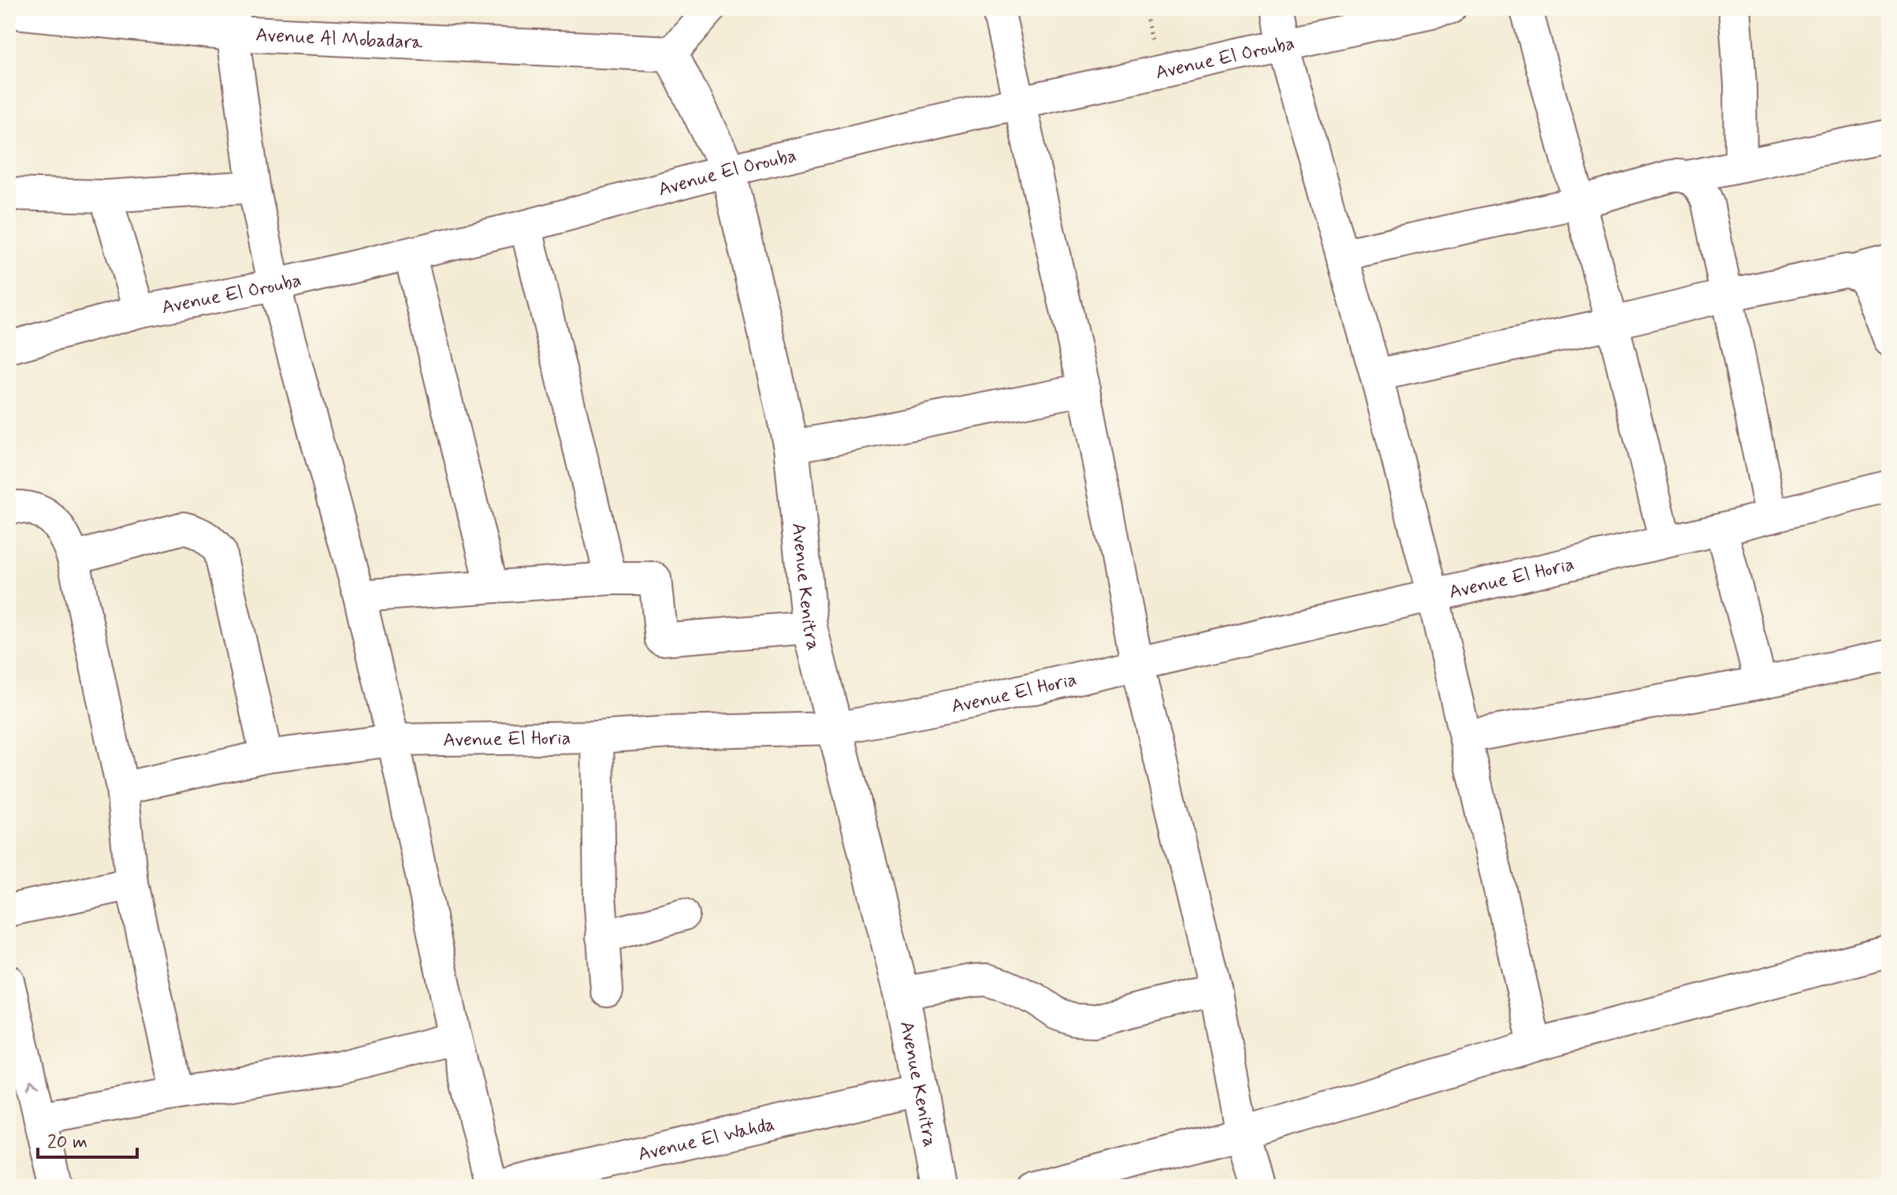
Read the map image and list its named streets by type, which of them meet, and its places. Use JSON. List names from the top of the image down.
{
  "streets": {
    "street": [
      "Avenue Al Mobadara",
      "Avenue El Orouba",
      "Avenue El Horia",
      "Avenue Kenitra",
      "Avenue El Wahda"
    ]
  },
  "crossings": [
    ["Avenue Al Mobadara", "Avenue Kenitra"],
    ["Avenue El Orouba", "Avenue Kenitra"],
    ["Avenue El Horia", "Avenue Kenitra"],
    ["Avenue Kenitra", "Avenue El Wahda"]
  ],
  "scale_bar": "20 m"
}
